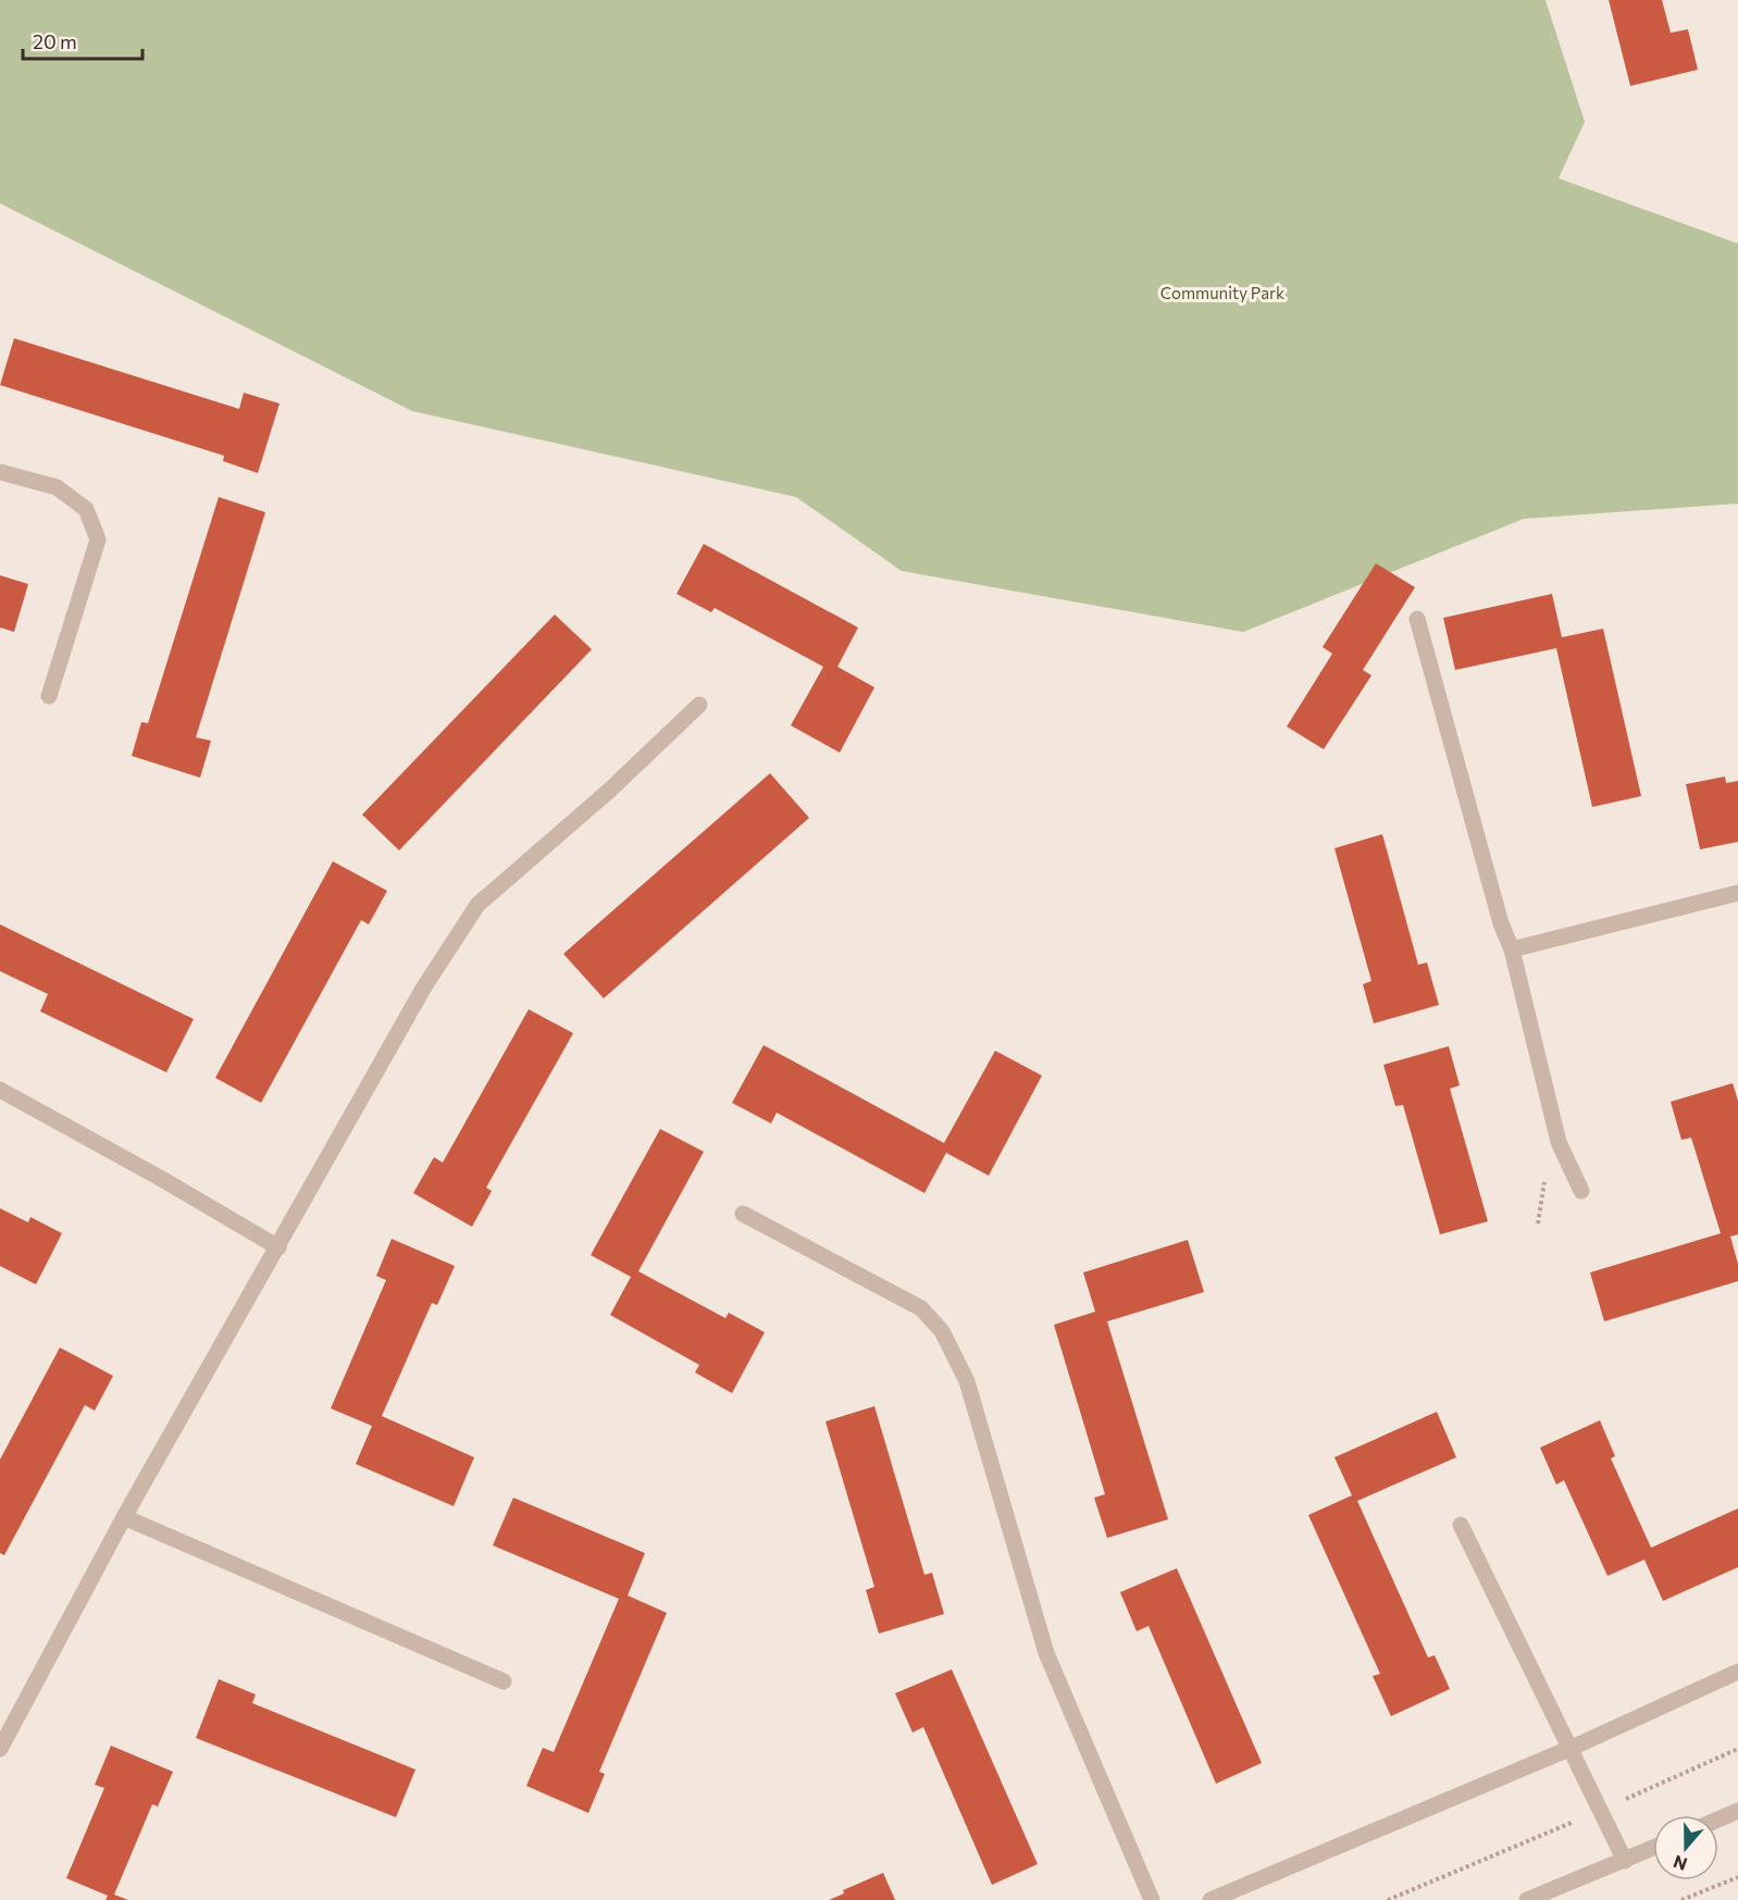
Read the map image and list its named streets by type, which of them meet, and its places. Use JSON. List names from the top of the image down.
{
  "parks": ["Community Park"],
  "scale_bar": "20 m",
  "north": "bottom"
}
